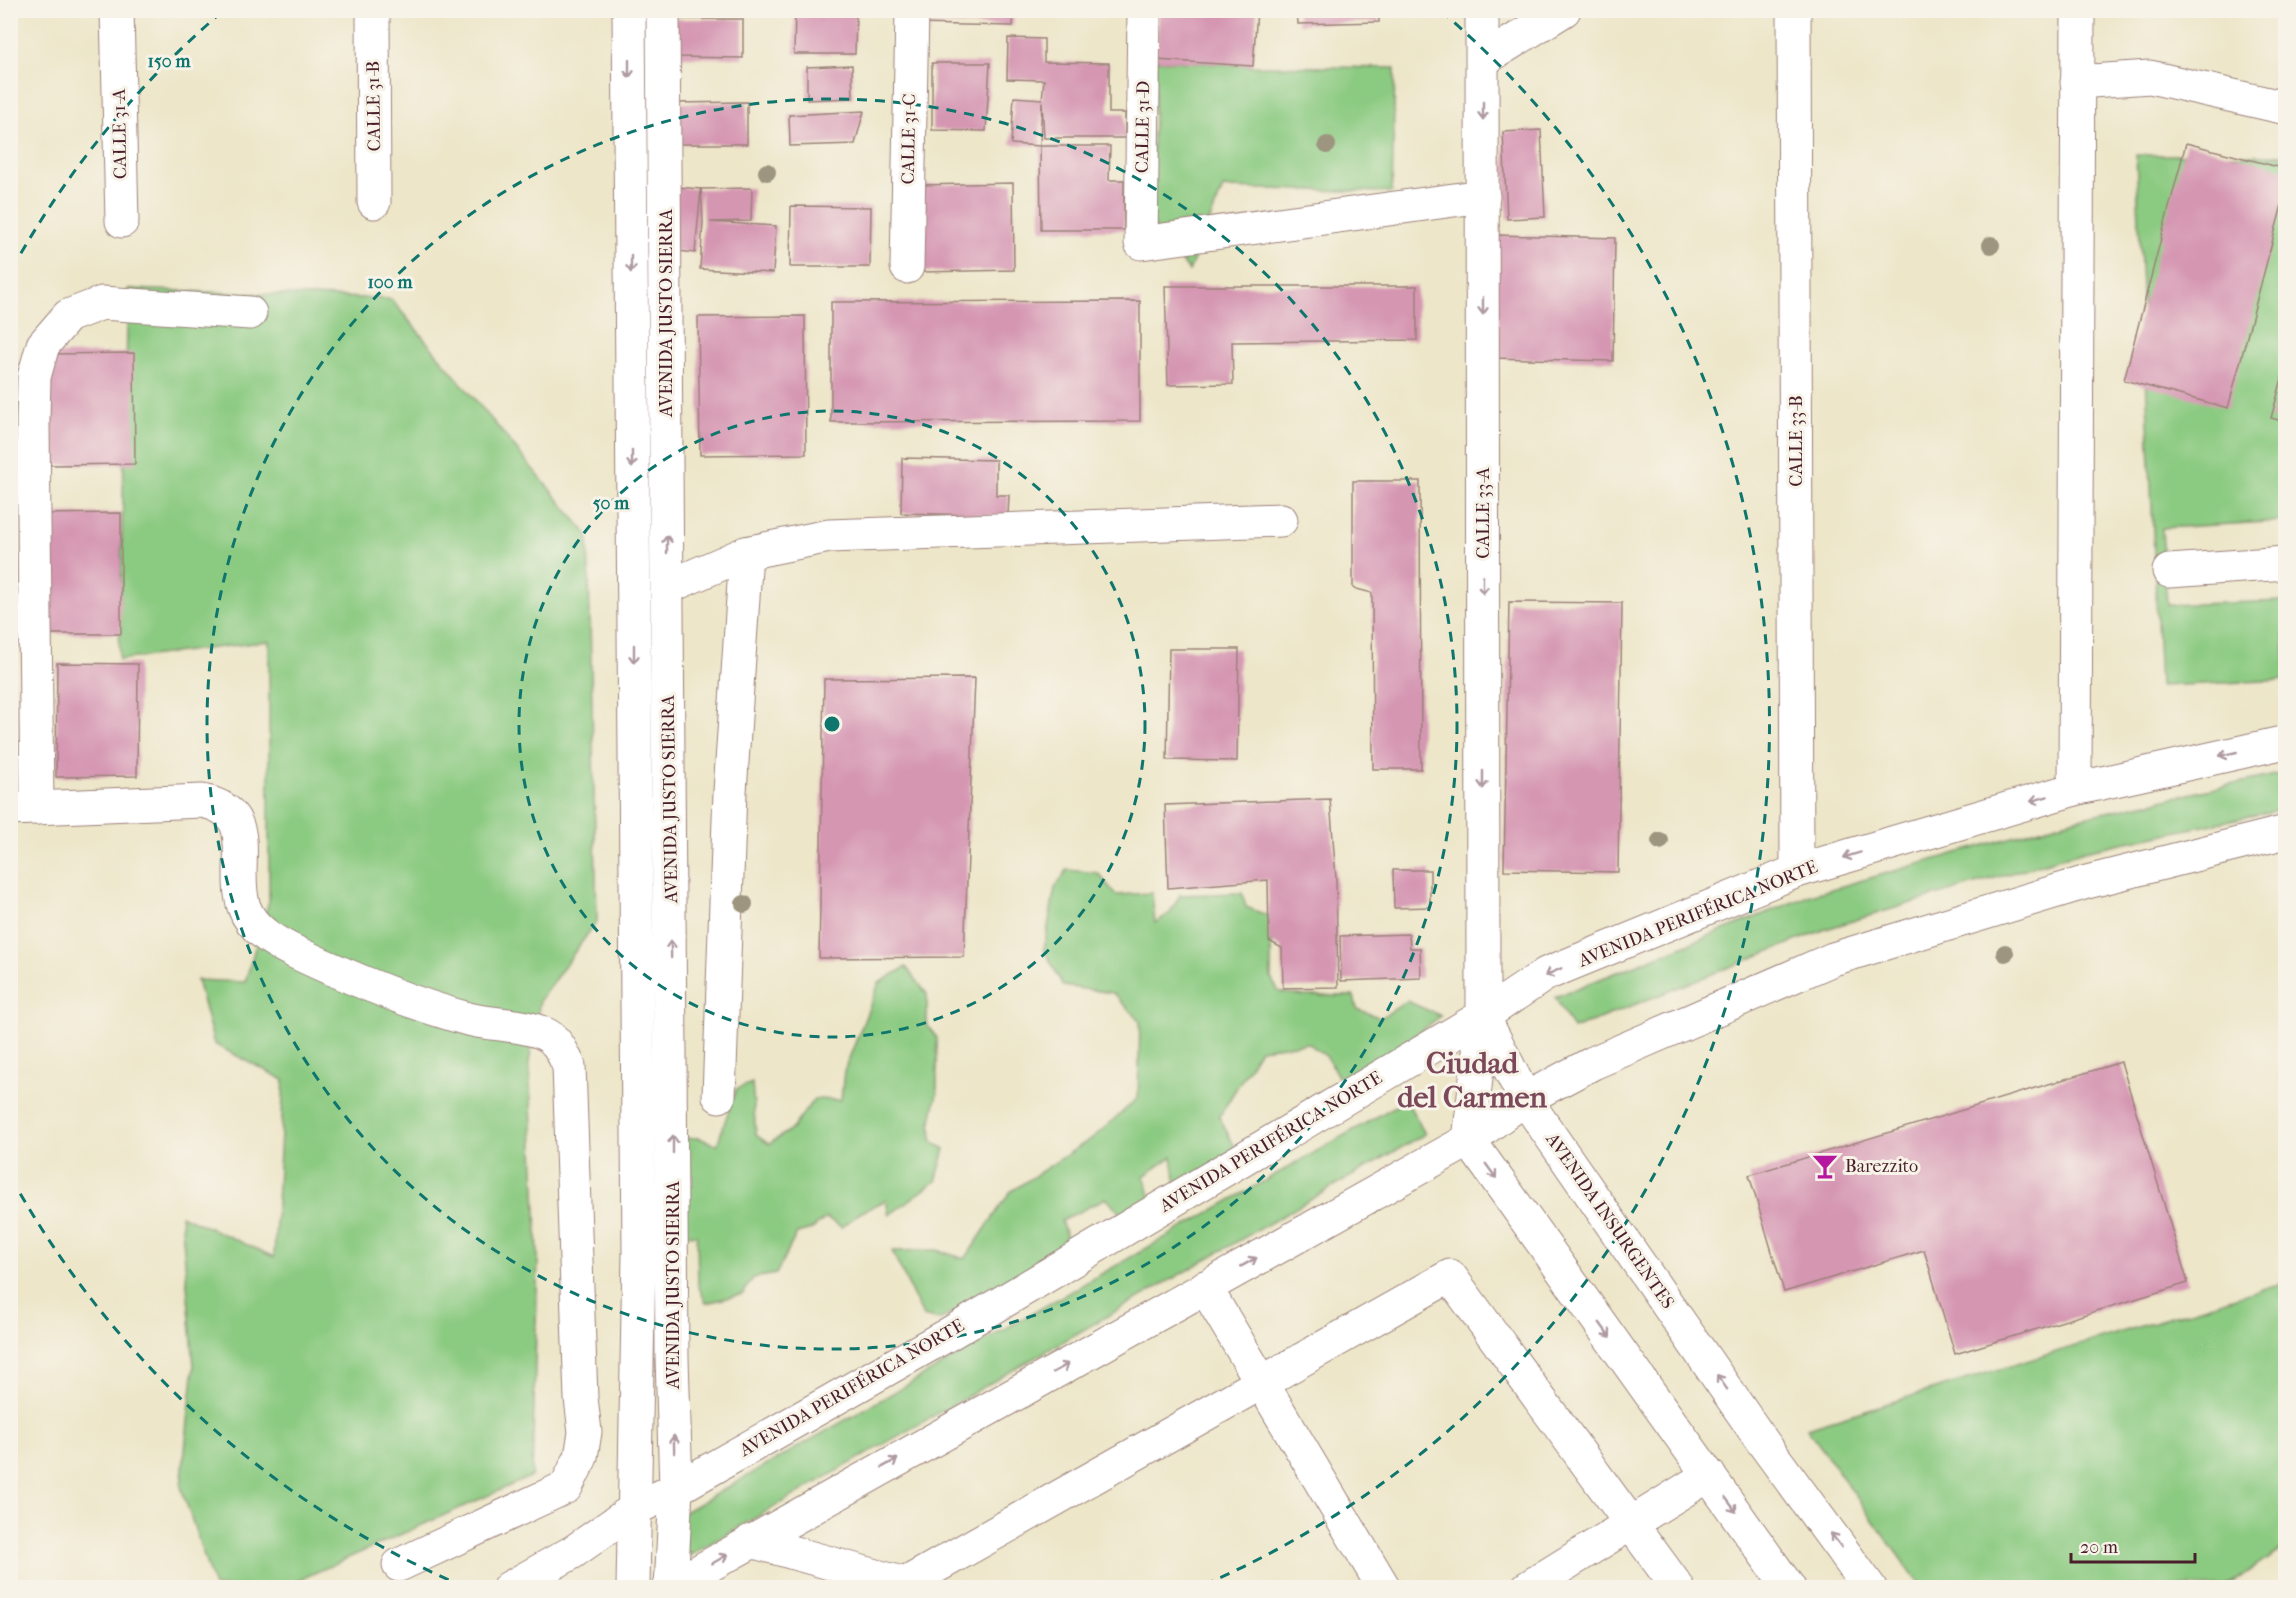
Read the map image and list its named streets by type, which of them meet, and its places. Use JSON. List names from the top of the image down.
{
  "streets": {
    "street": [
      "CALLE 31-B",
      "CALLE 31-D",
      "CALLE 31-A",
      "CALLE 31-C",
      "AVENIDA JUSTO SIERRA",
      "CALLE 33-B",
      "CALLE 33-A",
      "AVENIDA PERIFÉRICA NORTE",
      "AVENIDA INSURGENTES"
    ]
  },
  "crossings": [
    ["CALLE 31-D", "CALLE 33-A"],
    ["AVENIDA JUSTO SIERRA", "AVENIDA PERIFÉRICA NORTE"],
    ["CALLE 33-B", "AVENIDA PERIFÉRICA NORTE"],
    ["CALLE 33-A", "AVENIDA PERIFÉRICA NORTE"],
    ["CALLE 33-A", "AVENIDA INSURGENTES"],
    ["AVENIDA PERIFÉRICA NORTE", "AVENIDA INSURGENTES"]
  ],
  "one_way": ["CALLE 33-A"],
  "districts": ["Ciudad del Carmen"],
  "places": {
    "bar": ["Barezzito"]
  },
  "scale_bar": "20 m",
  "rings": ["150 m", "100 m", "50 m"]
}
